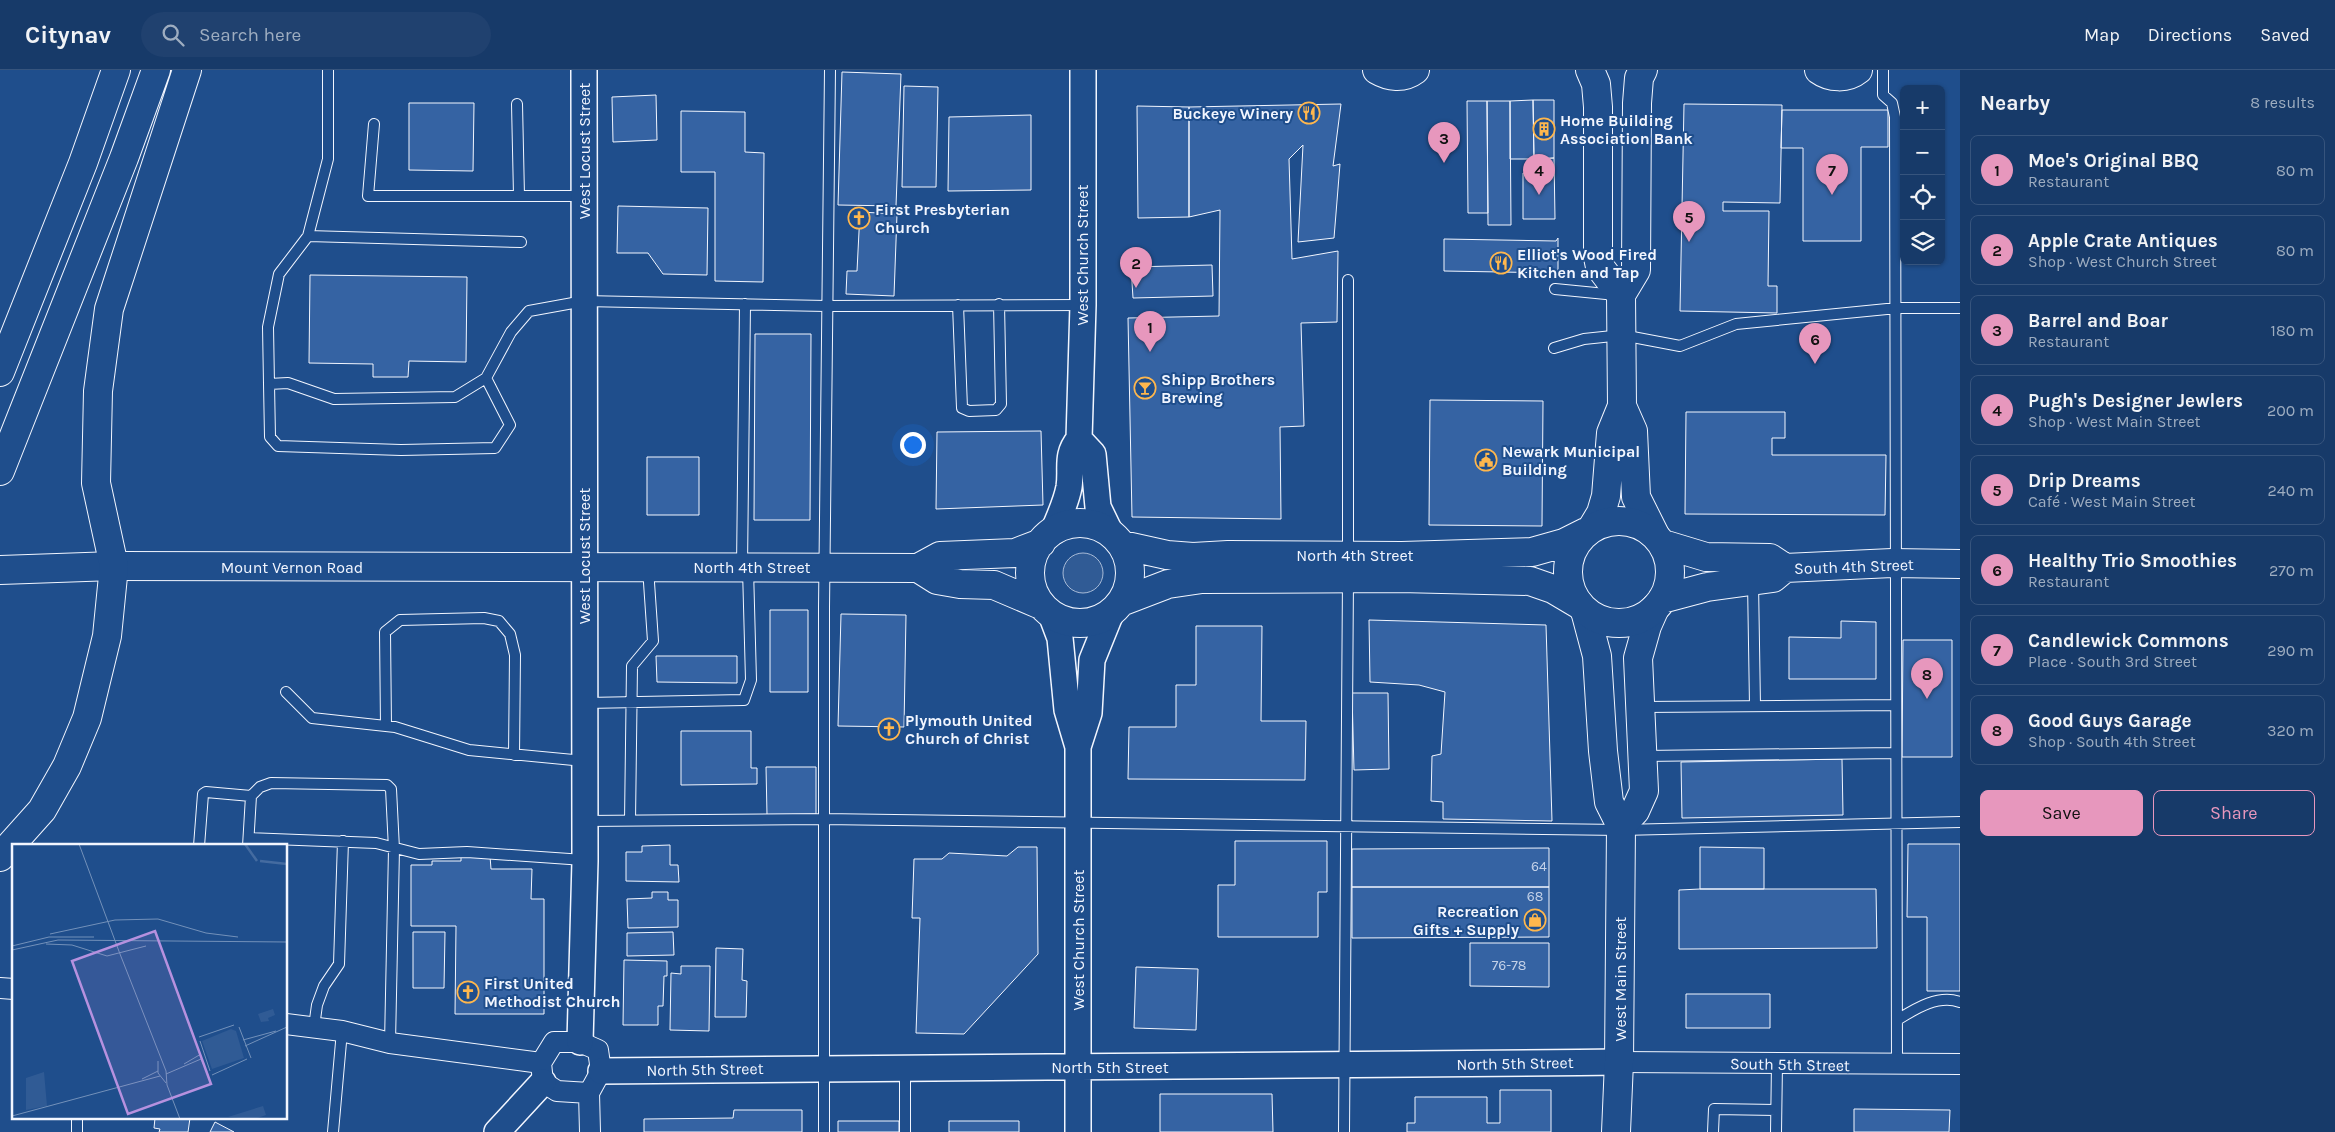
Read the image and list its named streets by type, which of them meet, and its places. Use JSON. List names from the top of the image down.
{
  "streets": {
    "main road": [
      "North 4th Street",
      "South 4th Street",
      "Mount Vernon Road",
      "West Main Street"
    ],
    "street": [
      "West Locust Street",
      "West Church Street",
      "North 5th Street",
      "South 5th Street"
    ]
  },
  "crossings": [
    ["West Locust Street", "North 4th Street"],
    ["West Locust Street", "Mount Vernon Road"],
    ["West Locust Street", "North 5th Street"],
    ["West Church Street", "North 4th Street"],
    ["West Church Street", "North 5th Street"],
    ["North 4th Street", "South 4th Street"],
    ["North 4th Street", "Mount Vernon Road"],
    ["West Main Street", "North 5th Street"],
    ["West Main Street", "South 5th Street"],
    ["North 5th Street", "South 5th Street"]
  ],
  "places": {
    "restaurant": ["Buckeye Winery", "Elliot's Wood Fired Kitchen and Tap"],
    "building": ["Home Building Association Bank"],
    "church": ["First Presbyterian Church", "Plymouth United Church of Christ", "First United Methodist Church"],
    "bar": ["Shipp Brothers Brewing"],
    "public building": ["Newark Municipal Building"],
    "shop": ["Recreation Gifts + Supply"]
  },
  "house_numbers": ["64", "68", "76-78"],
  "page": {
    "header": "Citynav",
    "search": "Search here",
    "nav": ["Map", "Directions", "Saved"],
    "heading": ["Nearby", "8 results"],
    "map_buttons": ["+", "−"],
    "pins": [
      "3",
      "4",
      "7",
      "5",
      "2",
      "1",
      "6",
      "8"
    ],
    "list": [
      {
        "mark": "1",
        "name": "Moe's Original BBQ",
        "note": "Restaurant",
        "value": "80 m"
      },
      {
        "mark": "2",
        "name": "Apple Crate Antiques",
        "note": "Shop · West Church Street",
        "value": "80 m"
      },
      {
        "mark": "3",
        "name": "Barrel and Boar",
        "note": "Restaurant",
        "value": "180 m"
      },
      {
        "mark": "4",
        "name": "Pugh's Designer Jewlers",
        "note": "Shop · West Main Street",
        "value": "200 m"
      },
      {
        "mark": "5",
        "name": "Drip Dreams",
        "note": "Café · West Main Street",
        "value": "240 m"
      },
      {
        "mark": "6",
        "name": "Healthy Trio Smoothies",
        "note": "Restaurant",
        "value": "270 m"
      },
      {
        "mark": "7",
        "name": "Candlewick Commons",
        "note": "Place · South 3rd Street",
        "value": "290 m"
      },
      {
        "mark": "8",
        "name": "Good Guys Garage",
        "note": "Shop · South 4th Street",
        "value": "320 m"
      }
    ],
    "buttons": ["Save", "Share"]
  }
}
